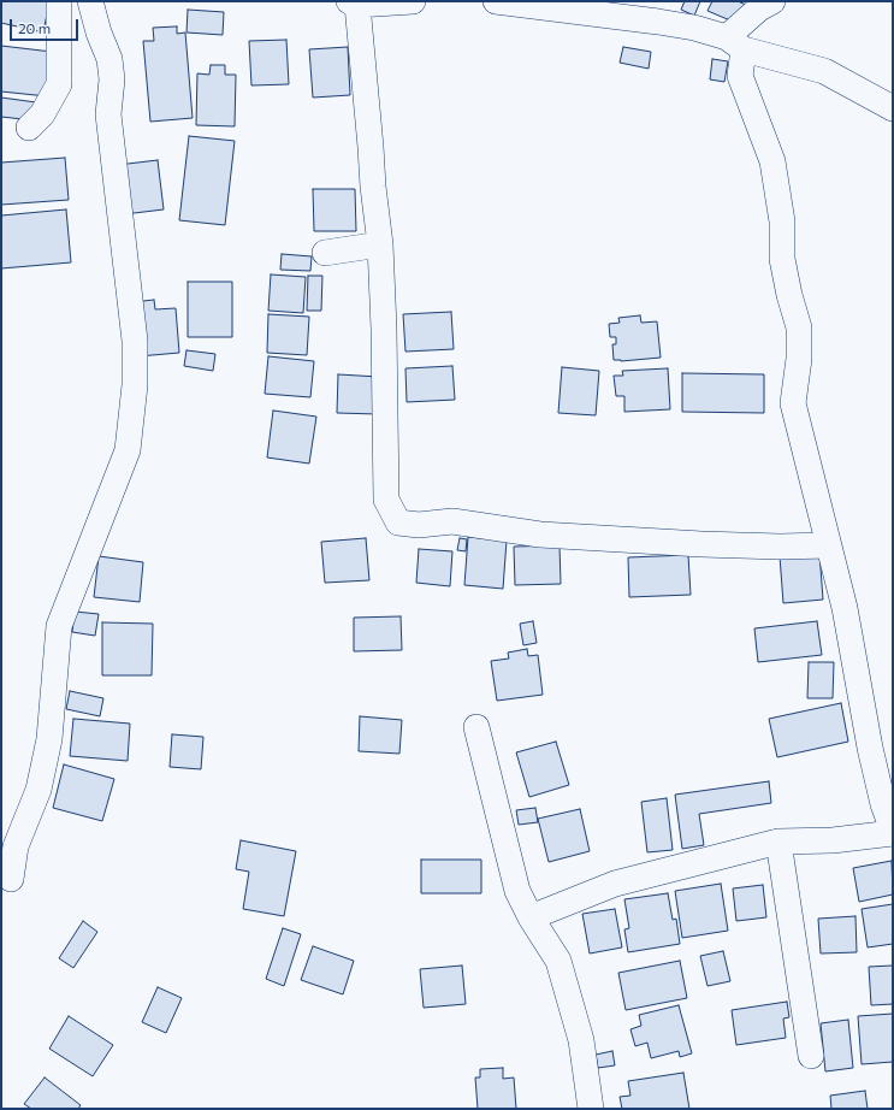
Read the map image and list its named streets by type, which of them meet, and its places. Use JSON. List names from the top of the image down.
{
  "scale_bar": "20 m"
}
